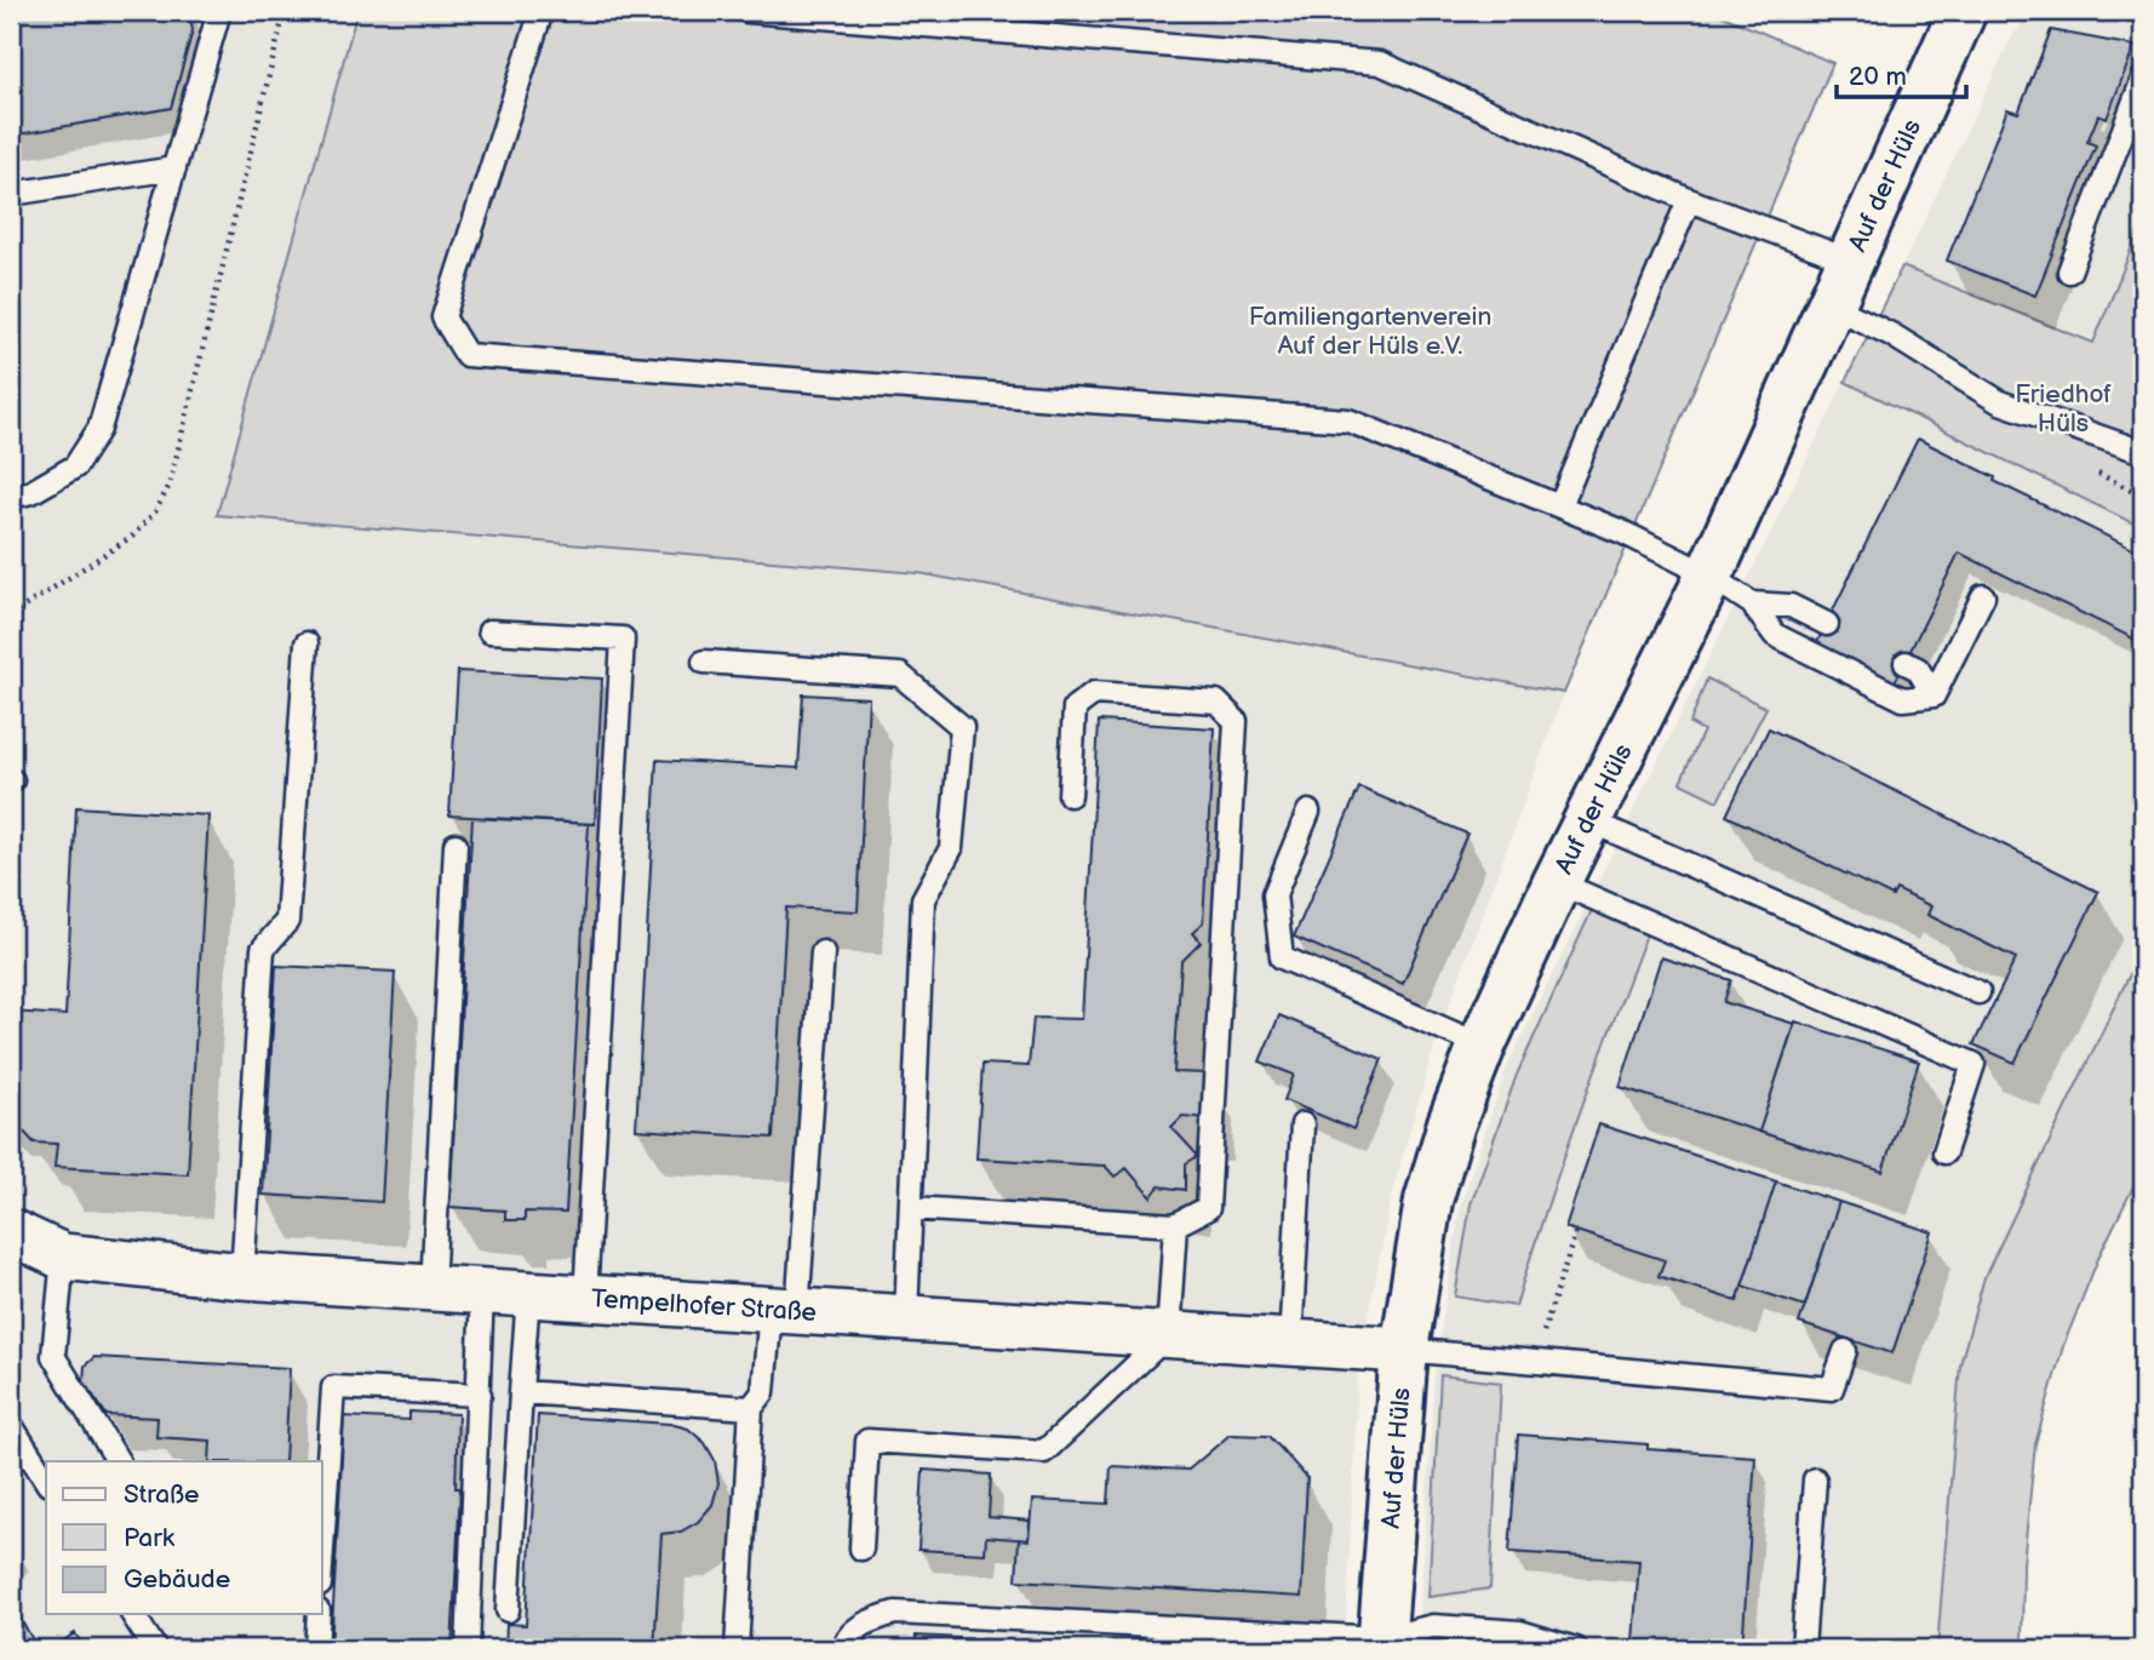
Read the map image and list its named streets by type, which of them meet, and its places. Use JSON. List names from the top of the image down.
{
  "streets": {
    "street": ["Auf der Hüls", "Tempelhofer Straße"]
  },
  "crossings": [
    ["Auf der Hüls", "Tempelhofer Straße"]
  ],
  "parks": ["Familiengartenverein Auf der Hüls e.V.", "Friedhof Hüls"],
  "legend": ["Straße", "Park", "Gebäude"],
  "scale_bar": "20 m"
}
